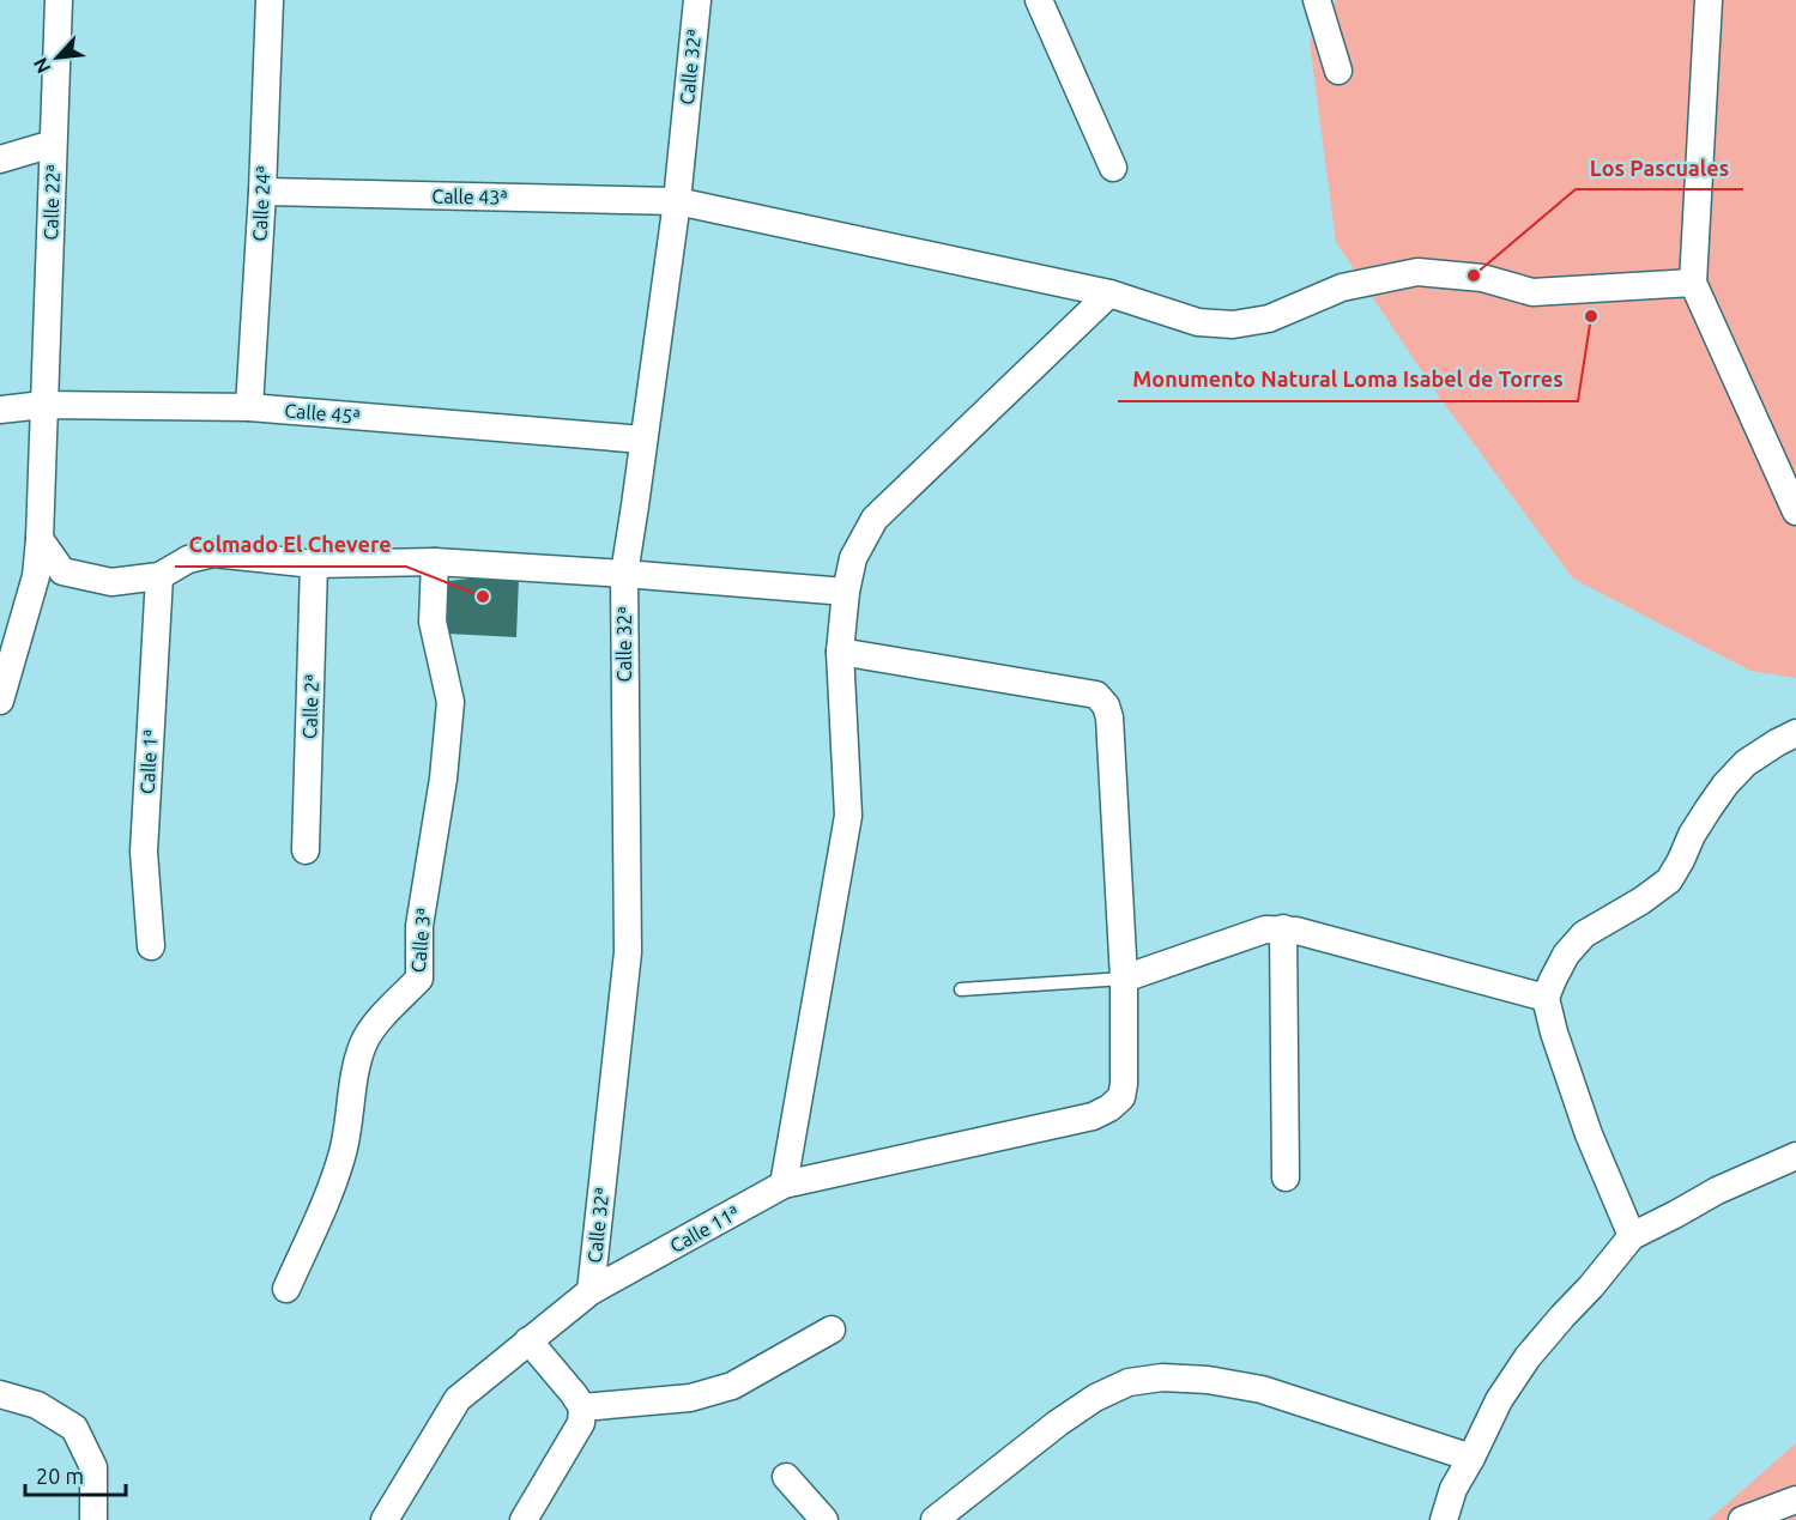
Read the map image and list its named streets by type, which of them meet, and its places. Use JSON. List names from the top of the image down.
{
  "streets": {
    "street": [
      "Calle 32ª",
      "Calle 43ª",
      "Calle 22ª",
      "Calle 24ª",
      "Calle 45ª",
      "Calle 2ª",
      "Calle 1ª",
      "Calle 3ª",
      "Calle 11ª"
    ]
  },
  "crossings": [
    ["Calle 32ª", "Calle 43ª"],
    ["Calle 32ª", "Calle 45ª"],
    ["Calle 32ª", "Calle 11ª"],
    ["Calle 43ª", "Calle 24ª"],
    ["Calle 22ª", "Calle 45ª"],
    ["Calle 24ª", "Calle 45ª"]
  ],
  "places": ["Los Pascuales", "Monumento Natural Loma Isabel de Torres", "Colmado El Chevere"],
  "scale_bar": "20 m",
  "north": "bottom left"
}
